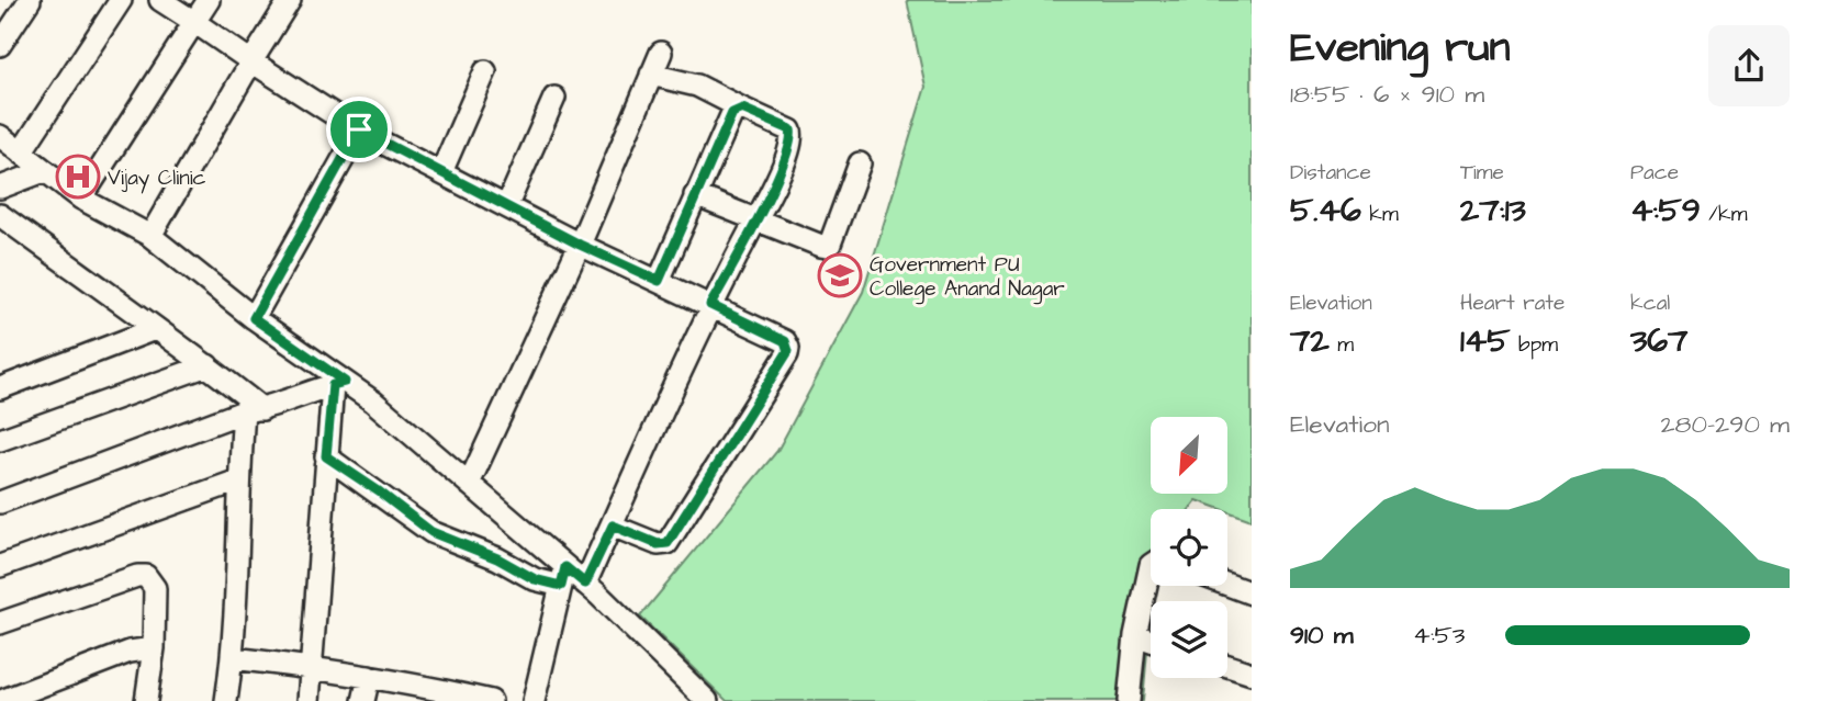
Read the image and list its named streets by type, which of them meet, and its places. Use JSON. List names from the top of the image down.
{
  "places": {
    "hospital": ["Vijay Clinic"],
    "school or university": ["Government PU College Anand Nagar"]
  },
  "north": "bottom left",
  "page": {
    "heading": ["Evening run", "18:55 · 6 × 910 m"],
    "stats": [
      ["Distance", "5.46 km"],
      ["Time", "27:13"],
      ["Pace", "4:59 /km"],
      ["Elevation", "72 m"],
      ["Heart rate", "145 bpm"],
      ["kcal", "367"]
    ],
    "chart": ["Elevation", "280–290 m"],
    "list": [
      {
        "name": "910 m",
        "note": "4:53"
      }
    ]
  }
}
